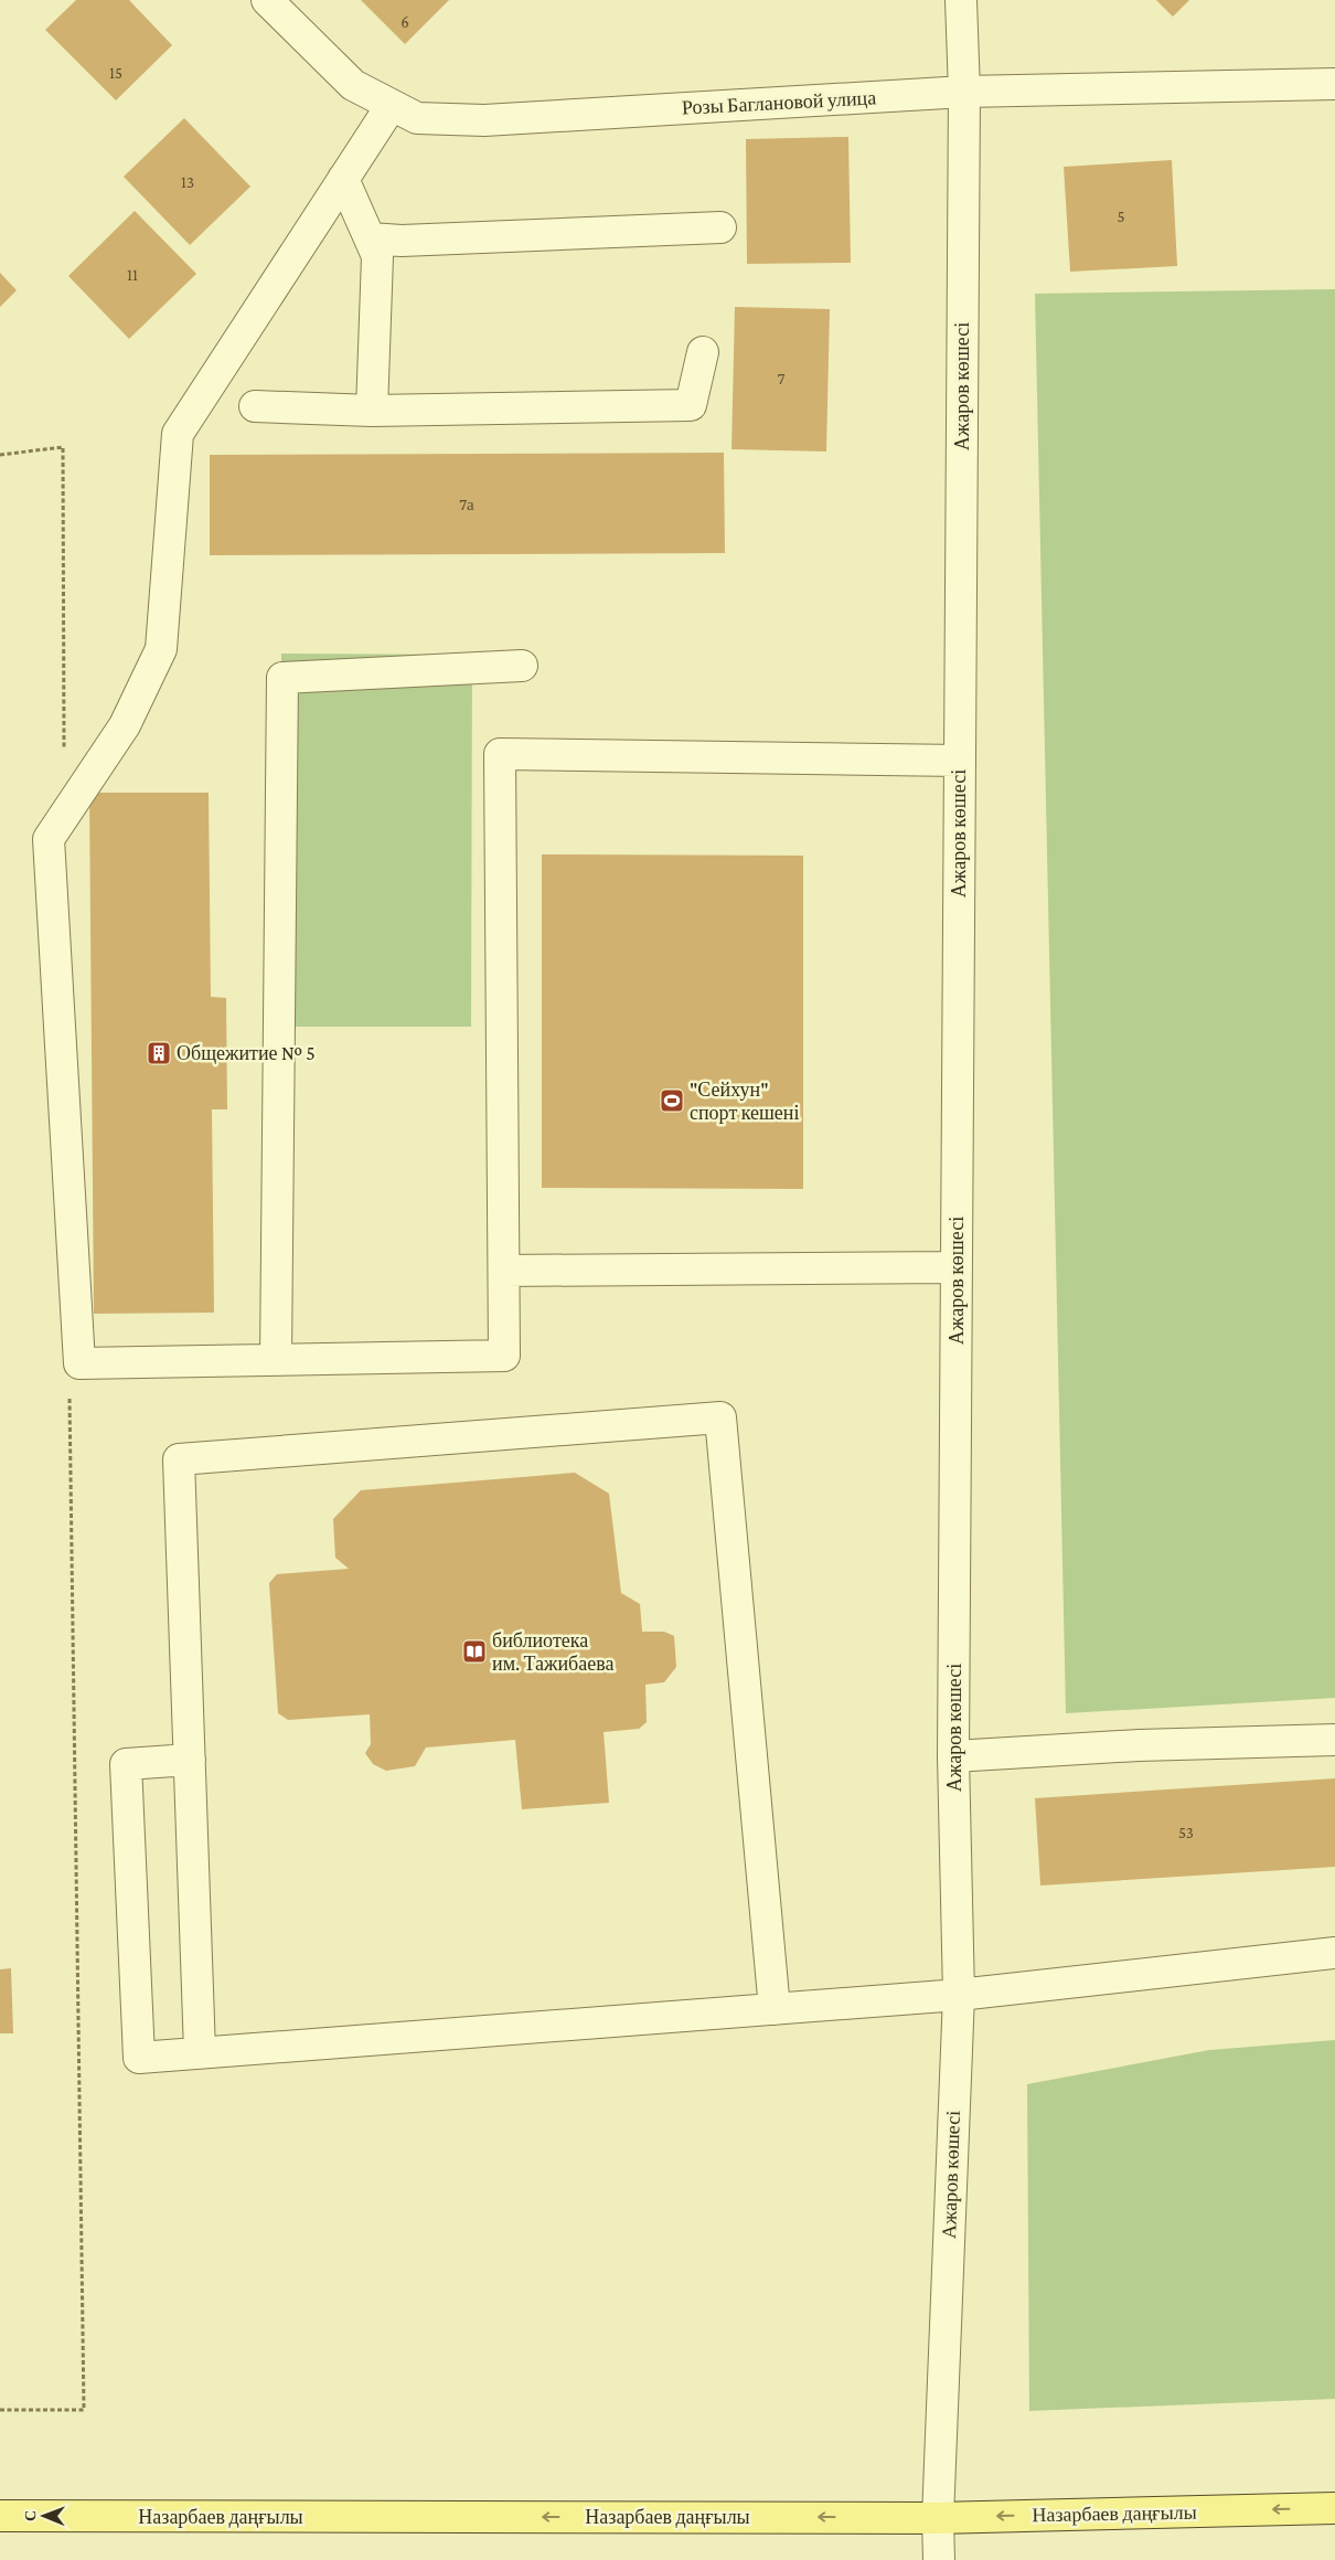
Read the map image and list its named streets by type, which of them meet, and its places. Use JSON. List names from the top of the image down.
{
  "streets": {
    "main road": ["Назарбаев даңғылы"],
    "street": ["Розы Баглановой улица", "Ажаров көшесі"]
  },
  "crossings": [
    ["Розы Баглановой улица", "Ажаров көшесі"],
    ["Ажаров көшесі", "Назарбаев даңғылы"]
  ],
  "one_way": ["Назарбаев даңғылы"],
  "places": {
    "building": ["Общежитие № 5"],
    "sports": ["\"Сейхун\" спорт кешені"],
    "library": ["библиотека им. Тажибаева"]
  },
  "house_numbers": [
    "6",
    "15",
    "13",
    "5",
    "11",
    "7",
    "7а",
    "53"
  ],
  "north": "left"
}
